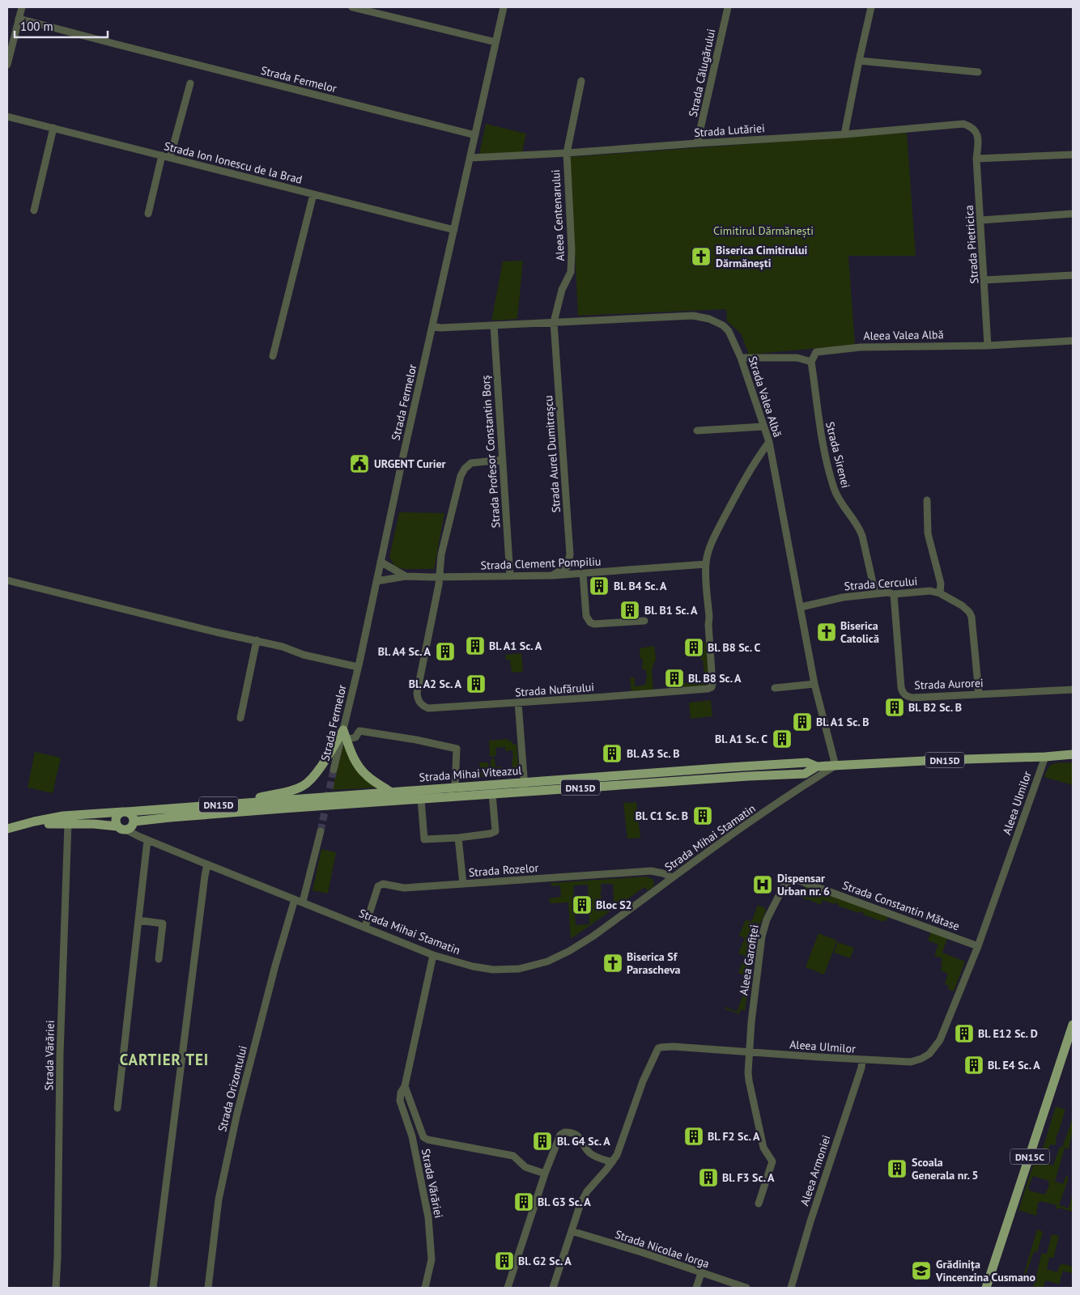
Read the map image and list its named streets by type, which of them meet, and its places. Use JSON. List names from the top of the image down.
{
  "streets": {
    "main road": ["DN15D", "Strada Mihai Viteazul", "DN15C"],
    "street": [
      "Strada Călugărului",
      "Strada Fermelor",
      "Strada Lutăriei",
      "Strada Ion Ionescu de la Brad",
      "Aleea Centenarului",
      "Strada Pietricica",
      "Aleea Valea Albă",
      "Strada Valea Albă",
      "Strada Profesor Constantin Borș",
      "Strada Aurel Dumitrașcu",
      "Strada Sirenei",
      "Strada Clement Pompiliu",
      "Strada Cercului",
      "Strada Aurorei",
      "Strada Nufărului",
      "Aleea Ulmilor",
      "Strada Mihai Stamatin",
      "Strada Rozelor",
      "Strada Constantin Mătase",
      "Aleea Garofiței",
      "Strada Vărăriei",
      "Strada Orizontului",
      "Aleea Armoniei",
      "Strada Nicolae Iorga"
    ]
  },
  "crossings": [
    ["Strada Călugărului", "Strada Lutăriei"],
    ["Strada Fermelor", "Strada Lutăriei"],
    ["Strada Fermelor", "Strada Ion Ionescu de la Brad"],
    ["Strada Fermelor", "Strada Valea Albă"],
    ["Strada Fermelor", "Strada Clement Pompiliu"],
    ["Strada Lutăriei", "Aleea Centenarului"],
    ["Strada Lutăriei", "Strada Pietricica"],
    ["Aleea Centenarului", "Strada Valea Albă"],
    ["Aleea Centenarului", "Strada Aurel Dumitrașcu"],
    ["Strada Pietricica", "Aleea Valea Albă"],
    ["Aleea Valea Albă", "Strada Sirenei"],
    ["Strada Valea Albă", "Strada Profesor Constantin Borș"],
    ["Strada Valea Albă", "Strada Aurel Dumitrașcu"],
    ["Strada Valea Albă", "Strada Cercului"],
    ["Strada Valea Albă", "Strada Nufărului"],
    ["Strada Valea Albă", "Strada Mihai Viteazul"],
    ["Strada Valea Albă", "Strada Mihai Stamatin"],
    ["Strada Profesor Constantin Borș", "Strada Clement Pompiliu"],
    ["Strada Profesor Constantin Borș", "Strada Nufărului"],
    ["Strada Aurel Dumitrașcu", "Strada Clement Pompiliu"],
    ["Strada Sirenei", "Strada Cercului"],
    ["Strada Clement Pompiliu", "Strada Nufărului"],
    ["Strada Cercului", "Strada Aurorei"],
    ["Strada Mihai Viteazul", "Aleea Ulmilor"],
    ["Strada Mihai Viteazul", "Strada Mihai Stamatin"],
    ["Strada Mihai Viteazul", "Strada Vărăriei"],
    ["Aleea Ulmilor", "Strada Constantin Mătase"],
    ["Aleea Ulmilor", "Aleea Garofiței"],
    ["Aleea Ulmilor", "Aleea Armoniei"],
    ["Aleea Ulmilor", "Strada Nicolae Iorga"],
    ["Strada Mihai Stamatin", "Strada Rozelor"],
    ["Strada Mihai Stamatin", "Strada Vărăriei"],
    ["Strada Mihai Stamatin", "Strada Orizontului"],
    ["Strada Constantin Mătase", "Aleea Garofiței"]
  ],
  "districts": ["CARTIER TEI"],
  "parks": ["Cimitirul Dărmănești"],
  "places": {
    "church": ["Biserica Cimitirului Dărmănești", "Biserica Catolică", "Biserica Sf Parascheva"],
    "public building": ["URGENT Curier"],
    "building": [
      "Bl. B4 Sc. A",
      "Bl. B1 Sc. A",
      "Bl. A1 Sc. A",
      "Bl. B8 Sc. C",
      "Bl. A4 Sc. A",
      "Bl. B8 Sc. A",
      "Bl. A2 Sc. A",
      "Bl. B2 Sc. B",
      "Bl. A1 Sc. B",
      "Bl. A1 Sc. C",
      "Bl. A3 Sc. B",
      "Bl. C1 Sc. B",
      "Bloc S2",
      "Bl. E12 Sc. D",
      "Bl. E4 Sc. A",
      "Bl. F2 Sc. A",
      "Bl. G4 Sc. A",
      "Scoala Generala nr. 5",
      "Bl. F3 Sc. A",
      "Bl. G3 Sc. A",
      "Bl. G2 Sc. A"
    ],
    "hospital": ["Dispensar Urban nr. 6"],
    "school or university": ["Grădinița Vincenzina Cusmano"]
  },
  "scale_bar": "100 m"
}
